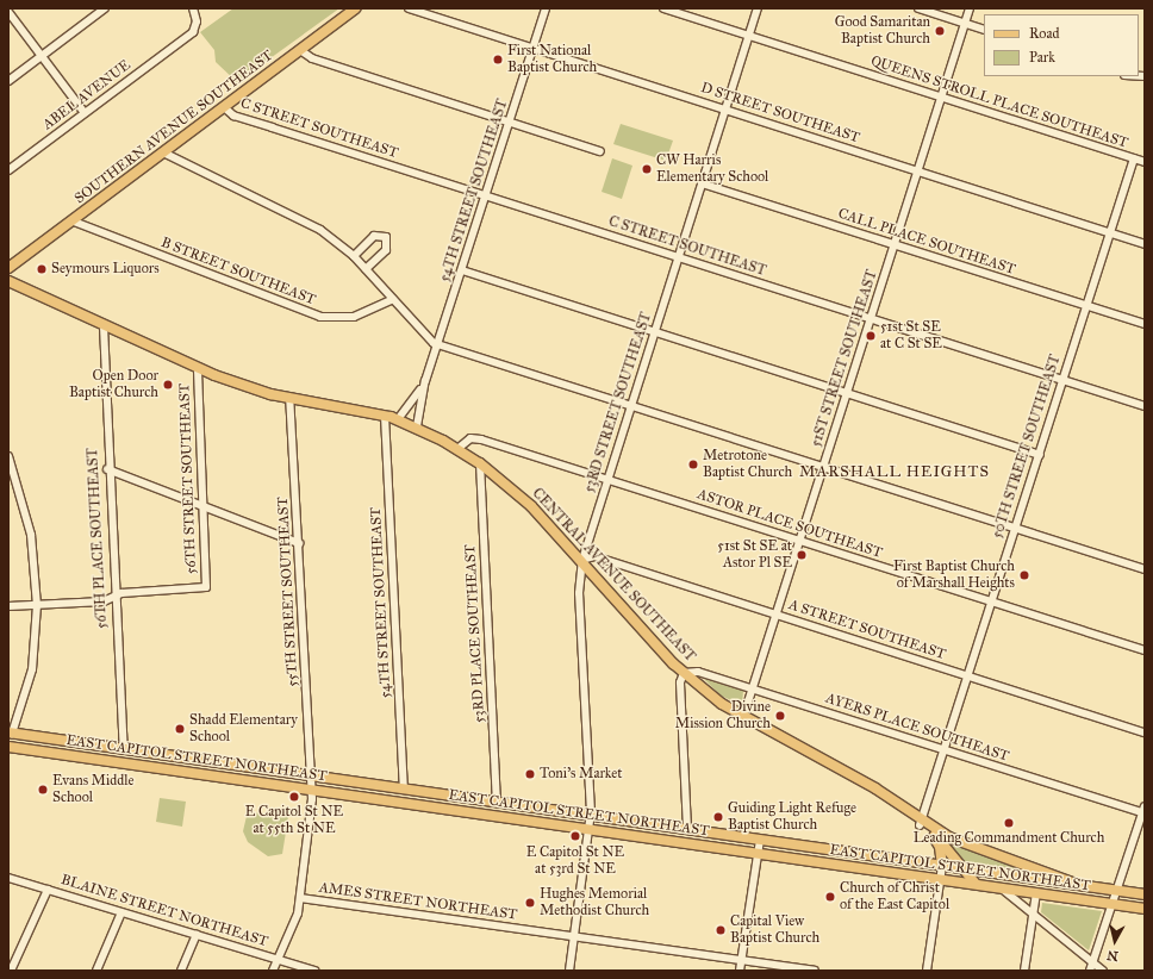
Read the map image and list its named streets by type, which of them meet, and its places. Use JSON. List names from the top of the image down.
{
  "streets": {
    "main road": ["SOUTHERN AVENUE SOUTHEAST", "CENTRAL AVENUE SOUTHEAST", "EAST CAPITOL STREET NORTHEAST"],
    "street": [
      "ABEL AVENUE",
      "QUEENS STROLL PLACE SOUTHEAST",
      "D STREET SOUTHEAST",
      "C STREET SOUTHEAST",
      "54TH STREET SOUTHEAST",
      "CALL PLACE SOUTHEAST",
      "B STREET SOUTHEAST",
      "51ST STREET SOUTHEAST",
      "53RD STREET SOUTHEAST",
      "50TH STREET SOUTHEAST",
      "56TH STREET SOUTHEAST",
      "ASTOR PLACE SOUTHEAST",
      "56TH PLACE SOUTHEAST",
      "55TH STREET SOUTHEAST",
      "A STREET SOUTHEAST",
      "53RD PLACE SOUTHEAST",
      "AYERS PLACE SOUTHEAST",
      "AMES STREET NORTHEAST",
      "BLAINE STREET NORTHEAST"
    ]
  },
  "crossings": [
    ["QUEENS STROLL PLACE SOUTHEAST", "51ST STREET SOUTHEAST"],
    ["QUEENS STROLL PLACE SOUTHEAST", "53RD STREET SOUTHEAST"],
    ["QUEENS STROLL PLACE SOUTHEAST", "50TH STREET SOUTHEAST"],
    ["D STREET SOUTHEAST", "54TH STREET SOUTHEAST"],
    ["D STREET SOUTHEAST", "51ST STREET SOUTHEAST"],
    ["D STREET SOUTHEAST", "53RD STREET SOUTHEAST"],
    ["D STREET SOUTHEAST", "50TH STREET SOUTHEAST"],
    ["SOUTHERN AVENUE SOUTHEAST", "C STREET SOUTHEAST"],
    ["SOUTHERN AVENUE SOUTHEAST", "B STREET SOUTHEAST"],
    ["C STREET SOUTHEAST", "54TH STREET SOUTHEAST"],
    ["C STREET SOUTHEAST", "51ST STREET SOUTHEAST"],
    ["C STREET SOUTHEAST", "53RD STREET SOUTHEAST"],
    ["C STREET SOUTHEAST", "50TH STREET SOUTHEAST"],
    ["54TH STREET SOUTHEAST", "CENTRAL AVENUE SOUTHEAST"],
    ["CALL PLACE SOUTHEAST", "51ST STREET SOUTHEAST"],
    ["CALL PLACE SOUTHEAST", "53RD STREET SOUTHEAST"],
    ["CALL PLACE SOUTHEAST", "50TH STREET SOUTHEAST"],
    ["51ST STREET SOUTHEAST", "ASTOR PLACE SOUTHEAST"],
    ["51ST STREET SOUTHEAST", "CENTRAL AVENUE SOUTHEAST"],
    ["51ST STREET SOUTHEAST", "A STREET SOUTHEAST"],
    ["51ST STREET SOUTHEAST", "AYERS PLACE SOUTHEAST"],
    ["53RD STREET SOUTHEAST", "ASTOR PLACE SOUTHEAST"],
    ["53RD STREET SOUTHEAST", "CENTRAL AVENUE SOUTHEAST"],
    ["53RD STREET SOUTHEAST", "A STREET SOUTHEAST"],
    ["53RD STREET SOUTHEAST", "EAST CAPITOL STREET NORTHEAST"],
    ["53RD STREET SOUTHEAST", "AMES STREET NORTHEAST"],
    ["50TH STREET SOUTHEAST", "ASTOR PLACE SOUTHEAST"],
    ["50TH STREET SOUTHEAST", "CENTRAL AVENUE SOUTHEAST"],
    ["50TH STREET SOUTHEAST", "A STREET SOUTHEAST"],
    ["50TH STREET SOUTHEAST", "AYERS PLACE SOUTHEAST"],
    ["56TH STREET SOUTHEAST", "56TH PLACE SOUTHEAST"],
    ["56TH STREET SOUTHEAST", "CENTRAL AVENUE SOUTHEAST"],
    ["ASTOR PLACE SOUTHEAST", "CENTRAL AVENUE SOUTHEAST"],
    ["56TH PLACE SOUTHEAST", "CENTRAL AVENUE SOUTHEAST"],
    ["CENTRAL AVENUE SOUTHEAST", "55TH STREET SOUTHEAST"],
    ["CENTRAL AVENUE SOUTHEAST", "A STREET SOUTHEAST"],
    ["CENTRAL AVENUE SOUTHEAST", "53RD PLACE SOUTHEAST"],
    ["CENTRAL AVENUE SOUTHEAST", "AYERS PLACE SOUTHEAST"],
    ["55TH STREET SOUTHEAST", "EAST CAPITOL STREET NORTHEAST"],
    ["55TH STREET SOUTHEAST", "AMES STREET NORTHEAST"],
    ["55TH STREET SOUTHEAST", "BLAINE STREET NORTHEAST"]
  ],
  "districts": ["MARSHALL HEIGHTS"],
  "places": [
    "Good Samaritan Baptist Church",
    "First National Baptist Church",
    "CW Harris Elementary School",
    "Seymours Liquors",
    "51st St SE at C St SE",
    "Open Door Baptist Church",
    "Metrotone Baptist Church",
    "51st St SE at Astor Pl SE",
    "First Baptist Church of Marshall Heights",
    "Divine Mission Church",
    "Shadd Elementary School",
    "Toni's Market",
    "Evans Middle School",
    "E Capitol St NE at 55th St NE",
    "Guiding Light Refuge Baptist Church",
    "Leading Commandment Church",
    "E Capitol St NE at 53rd St NE",
    "Church of Christ of the East Capitol",
    "Hughes Memorial Methodist Church",
    "Capital View Baptist Church"
  ],
  "legend": ["Road", "Park"],
  "north": "bottom"
}
